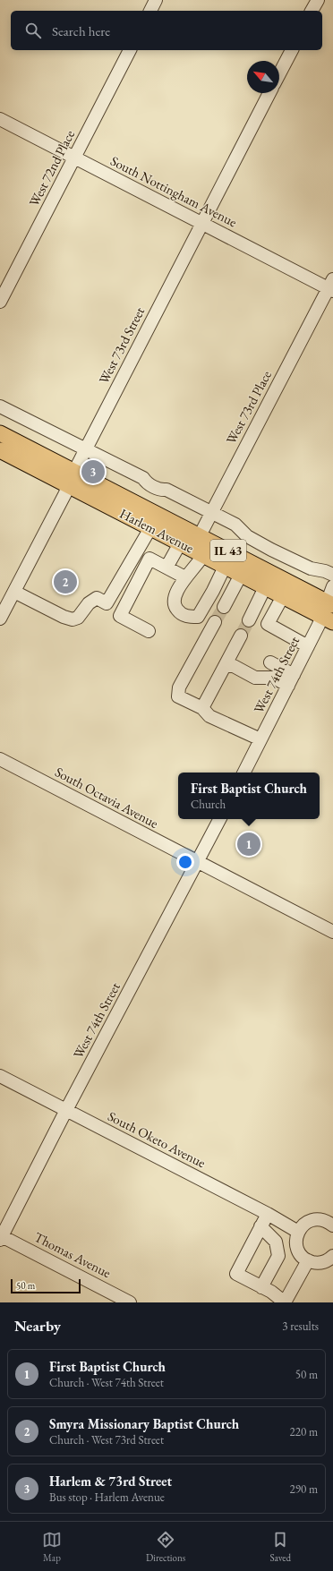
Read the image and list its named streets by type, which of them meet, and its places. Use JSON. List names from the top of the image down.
{
  "streets": {
    "main road": ["Harlem Avenue", "IL 43"],
    "street": [
      "West 72nd Place",
      "South Nottingham Avenue",
      "West 73rd Street",
      "West 73rd Place",
      "West 74th Street",
      "South Octavia Avenue",
      "South Oketo Avenue",
      "Thomas Avenue"
    ]
  },
  "crossings": [
    ["West 72nd Place", "South Nottingham Avenue"],
    ["South Nottingham Avenue", "West 73rd Street"],
    ["South Nottingham Avenue", "West 73rd Place"],
    ["West 73rd Street", "Harlem Avenue"],
    ["West 73rd Place", "Harlem Avenue"],
    ["Harlem Avenue", "West 74th Street"],
    ["West 74th Street", "South Octavia Avenue"],
    ["West 74th Street", "South Oketo Avenue"],
    ["West 74th Street", "Thomas Avenue"]
  ],
  "scale_bar": "50 m",
  "north": "top left",
  "page": {
    "search": "Search here",
    "pins": ["3", "2", "1"],
    "popup": ["First Baptist Church", "Church"],
    "scale": "50 m",
    "heading": ["Nearby", "3 results"],
    "list": [
      {
        "mark": "1",
        "name": "First Baptist Church",
        "note": "Church · West 74th Street",
        "value": "50 m"
      },
      {
        "mark": "2",
        "name": "Smyra Missionary Baptist Church",
        "note": "Church · West 73rd Street",
        "value": "220 m"
      },
      {
        "mark": "3",
        "name": "Harlem & 73rd Street",
        "note": "Bus stop · Harlem Avenue",
        "value": "290 m"
      }
    ],
    "nav": ["Map", "Directions", "Saved"]
  }
}
